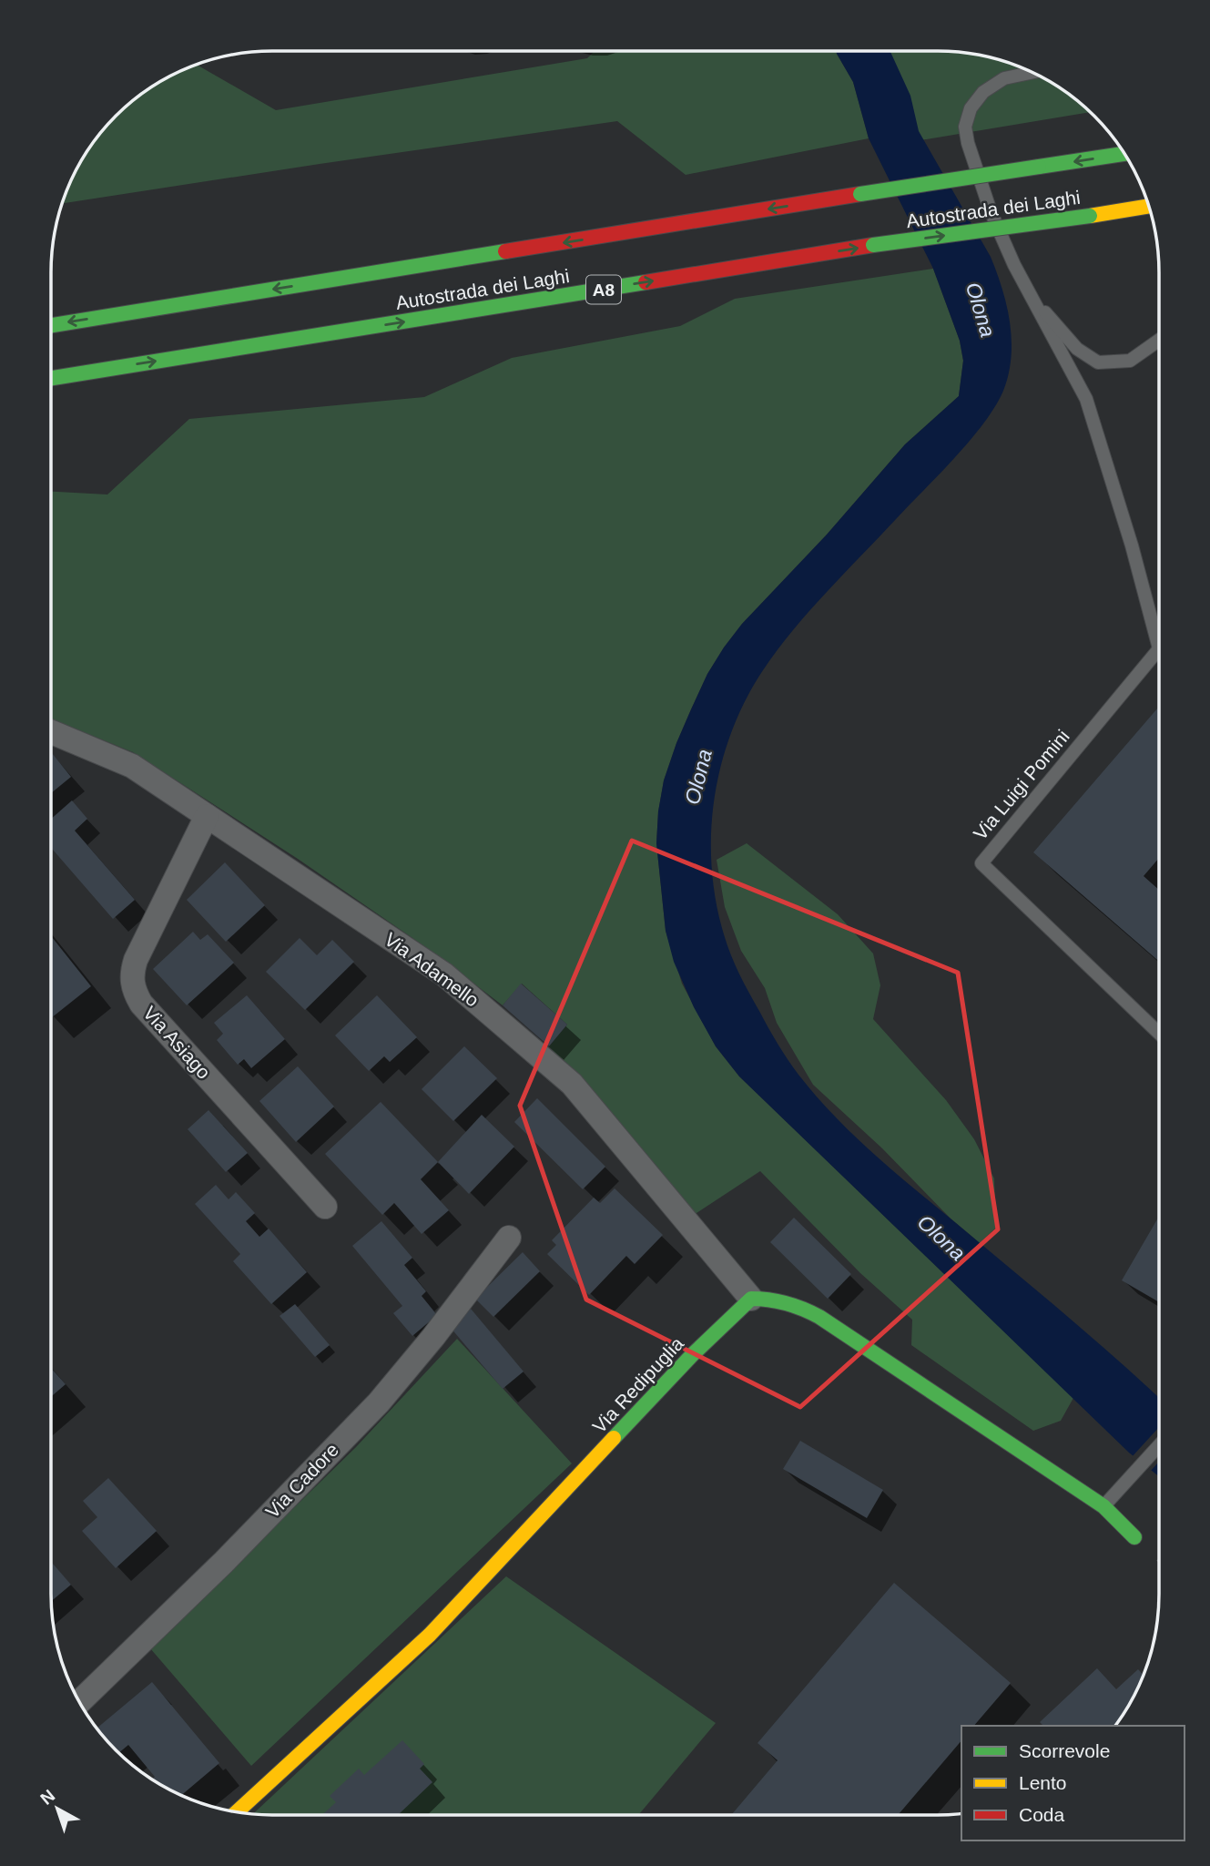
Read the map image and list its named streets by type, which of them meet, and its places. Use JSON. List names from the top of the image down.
{
  "streets": {
    "main road": ["Autostrada dei Laghi", "A8", "Via Redipuglia"],
    "street": ["Via Adamello", "Via Asiago", "Via Cadore"],
    "lane": ["Via Luigi Pomini"]
  },
  "crossings": [
    ["Via Adamello", "Via Asiago"],
    ["Via Adamello", "Via Redipuglia"]
  ],
  "water": ["Olona"],
  "legend": ["Scorrevole", "Lento", "Coda"],
  "north": "top left"
}
